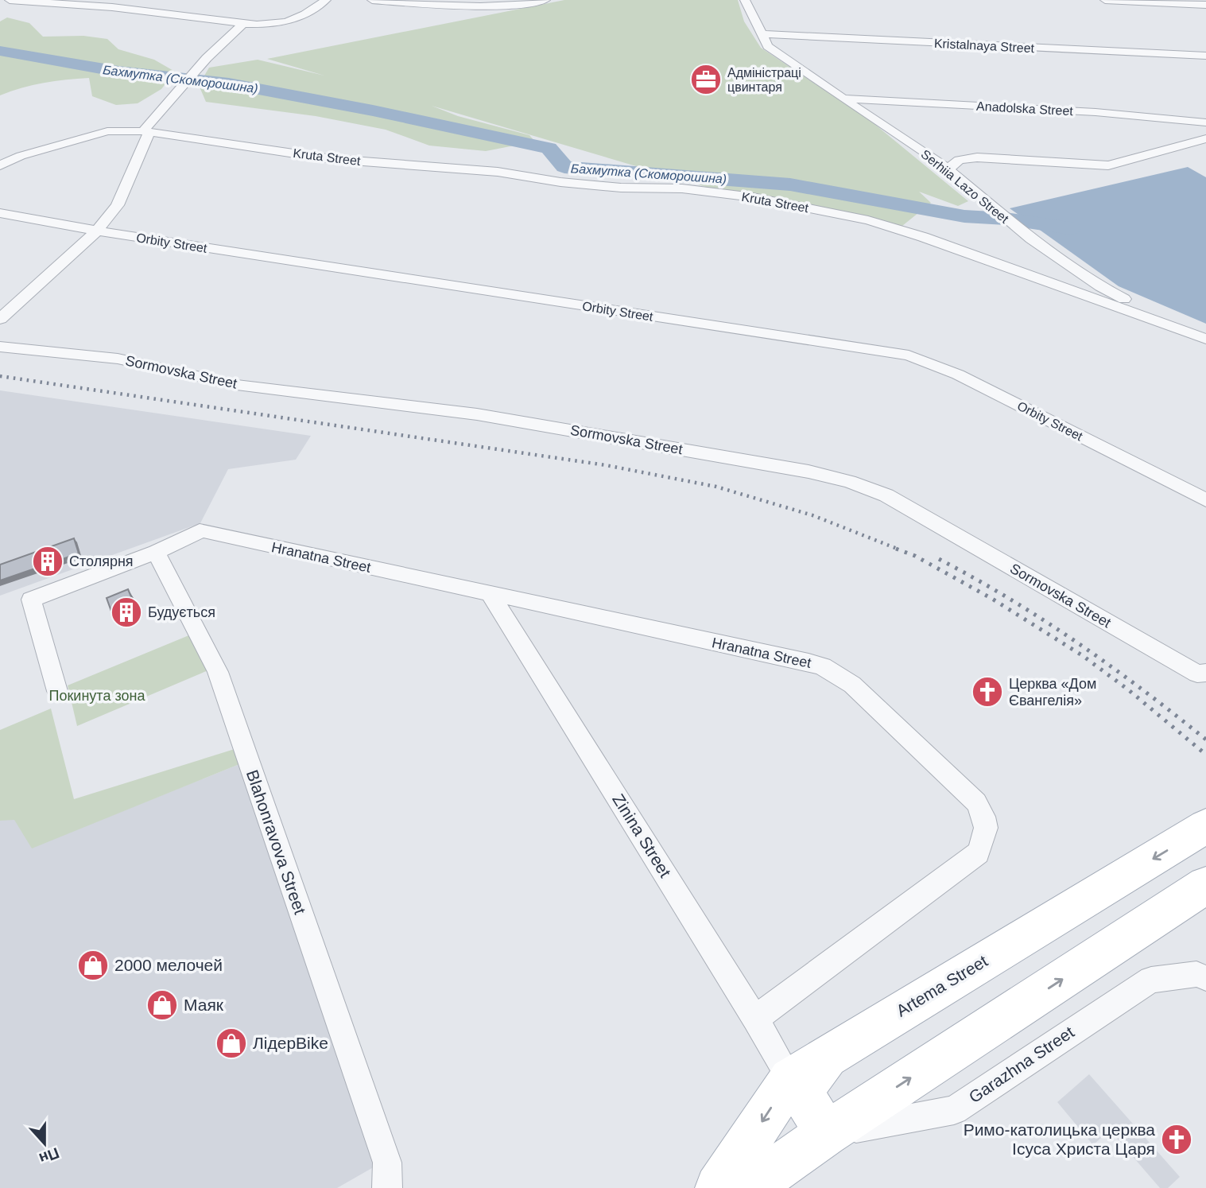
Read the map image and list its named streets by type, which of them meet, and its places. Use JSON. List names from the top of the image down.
{
  "streets": {
    "main road": ["Artema Street"],
    "street": [
      "Kristalnaya Street",
      "Anadolska Street",
      "Kruta Street",
      "Serhiia Lazo Street",
      "Orbity Street",
      "Sormovska Street",
      "Hranatna Street",
      "Zinina Street",
      "Blahonravova Street",
      "Garazhna Street"
    ]
  },
  "crossings": [
    ["Kristalnaya Street", "Serhiia Lazo Street"],
    ["Anadolska Street", "Serhiia Lazo Street"],
    ["Kruta Street", "Serhiia Lazo Street"],
    ["Hranatna Street", "Zinina Street"],
    ["Hranatna Street", "Blahonravova Street"],
    ["Zinina Street", "Artema Street"]
  ],
  "water": ["Бахмутка (Скоморошина)"],
  "parks": ["Покинута зона"],
  "places": {
    "office": ["Адміністраці цвинтаря"],
    "building": ["Столярня", "Будується"],
    "church": ["Церква «Дом Євангелія»", "Римо-католицька церква Ісуса Христа Царя"],
    "shop": ["2000 мелочей", "Маяк", "ЛідерBike"]
  },
  "north": "bottom"
}
